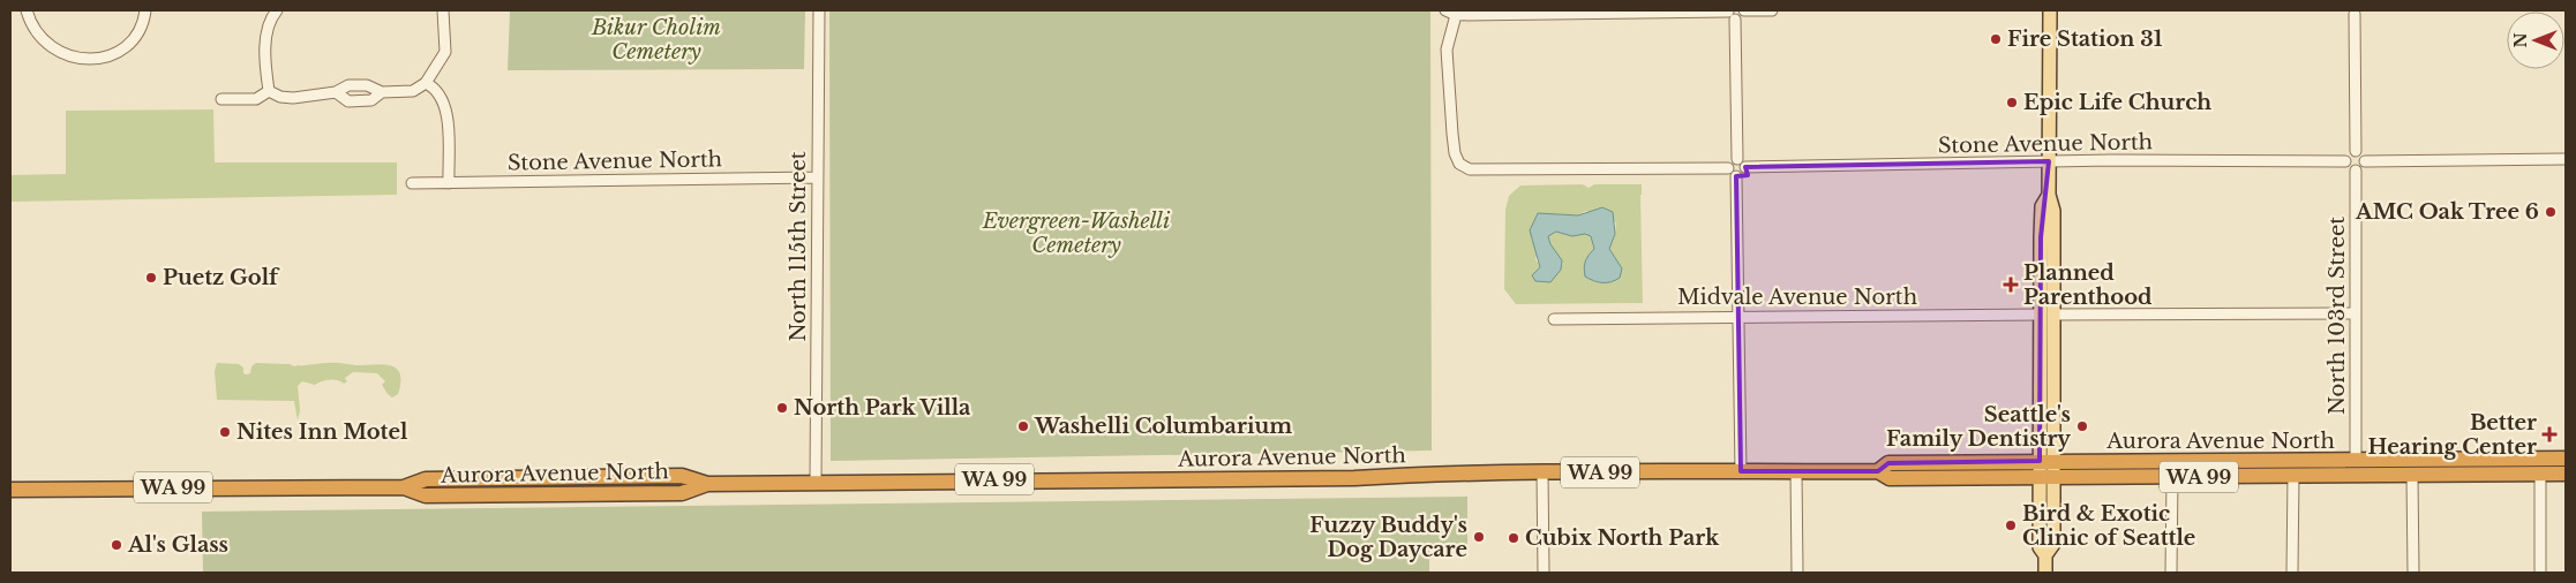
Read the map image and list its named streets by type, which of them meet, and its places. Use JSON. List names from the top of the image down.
{
  "streets": {
    "highway": ["Aurora Avenue North", "WA 99"],
    "street": [
      "Stone Avenue North",
      "North 115th Street",
      "Midvale Avenue North",
      "North 103rd Street"
    ]
  },
  "crossings": [
    ["Stone Avenue North", "North 115th Street"],
    ["Stone Avenue North", "North 103rd Street"],
    ["North 115th Street", "Aurora Avenue North"],
    ["Midvale Avenue North", "North 103rd Street"],
    ["North 103rd Street", "Aurora Avenue North"]
  ],
  "parks": ["Bikur Cholim Cemetery", "Evergreen-Washelli Cemetery"],
  "places": {
    "other": [
      "Fire Station 31",
      "Epic Life Church",
      "AMC Oak Tree 6",
      "Puetz Golf",
      "North Park Villa",
      "Washelli Columbarium",
      "Seattle's Family Dentistry",
      "Nites Inn Motel",
      "Bird & Exotic Clinic of Seattle",
      "Fuzzy Buddy's Dog Daycare",
      "Cubix North Park",
      "Al's Glass"
    ],
    "health": ["Planned Parenthood", "Better Hearing Center"]
  },
  "north": "left"
}
